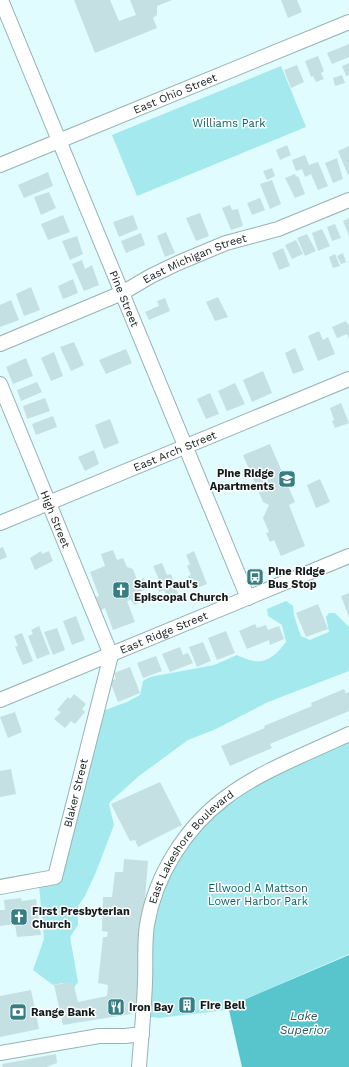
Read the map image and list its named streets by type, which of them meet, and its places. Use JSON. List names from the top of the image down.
{
  "streets": {
    "street": [
      "East Ohio Street",
      "East Michigan Street",
      "Pine Street",
      "East Arch Street",
      "High Street",
      "East Ridge Street",
      "Blaker Street",
      "East Lakeshore Boulevard"
    ]
  },
  "crossings": [
    ["East Ohio Street", "Pine Street"],
    ["East Michigan Street", "Pine Street"],
    ["Pine Street", "East Arch Street"],
    ["Pine Street", "East Ridge Street"],
    ["East Arch Street", "High Street"],
    ["High Street", "East Ridge Street"],
    ["High Street", "Blaker Street"],
    ["East Ridge Street", "Blaker Street"]
  ],
  "water": ["Lake Superior"],
  "parks": ["Williams Park", "Ellwood A Mattson Lower Harbor Park"],
  "places": {
    "school or university": ["Pine Ridge Apartments"],
    "bus stop": ["Pine Ridge Bus Stop"],
    "church": ["Saint Paul's Episcopal Church", "First Presbyterian Church"],
    "building": ["Fire Bell"],
    "restaurant": ["Iron Bay"],
    "bank": ["Range Bank"]
  }
}
